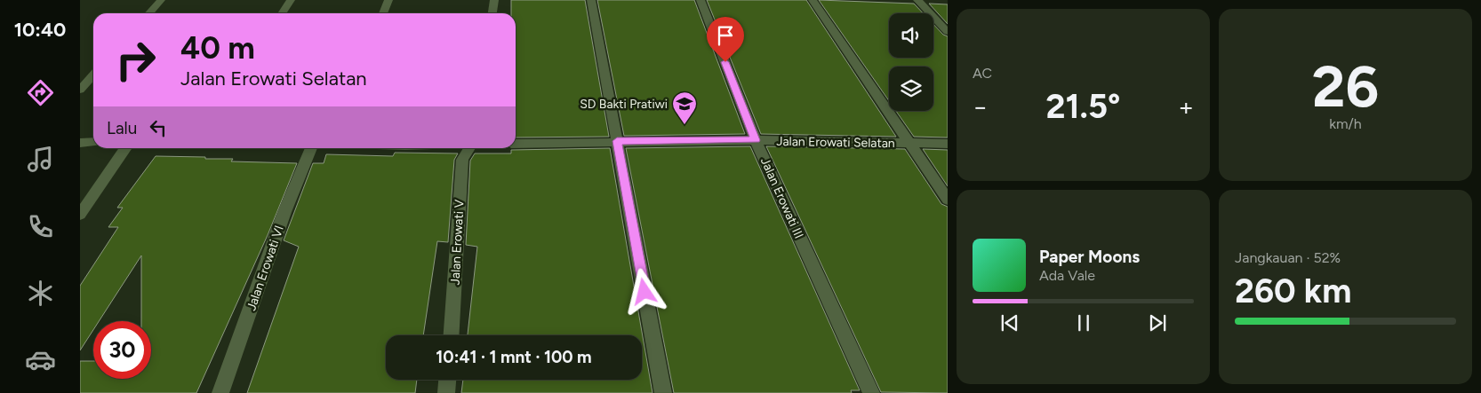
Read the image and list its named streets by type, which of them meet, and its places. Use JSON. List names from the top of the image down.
{
  "streets": {
    "street": [
      "Jalan Erowati Selatan",
      "Jalan Erowati III",
      "Jalan Erowati V",
      "Jalan Erowati VI"
    ]
  },
  "crossings": [
    ["Jalan Erowati Selatan", "Jalan Erowati III"]
  ],
  "places": {
    "school or university": ["SD Bakti Pratiwi"]
  },
  "page": {
    "tabs": "10:40",
    "tile": [
      "AC",
      ["26", "km/h"],
      ["Jangkauan · 52%", "260 km"]
    ],
    "turn": ["40 m", "Jalan Erowati Selatan"],
    "heat": ["−", "21.5°", "+"],
    "then": "Lalu",
    "song": ["Paper Moons", "Ada Vale"],
    "limit": "30",
    "trip": "10:41 · 1 mnt · 100 m"
  }
}
